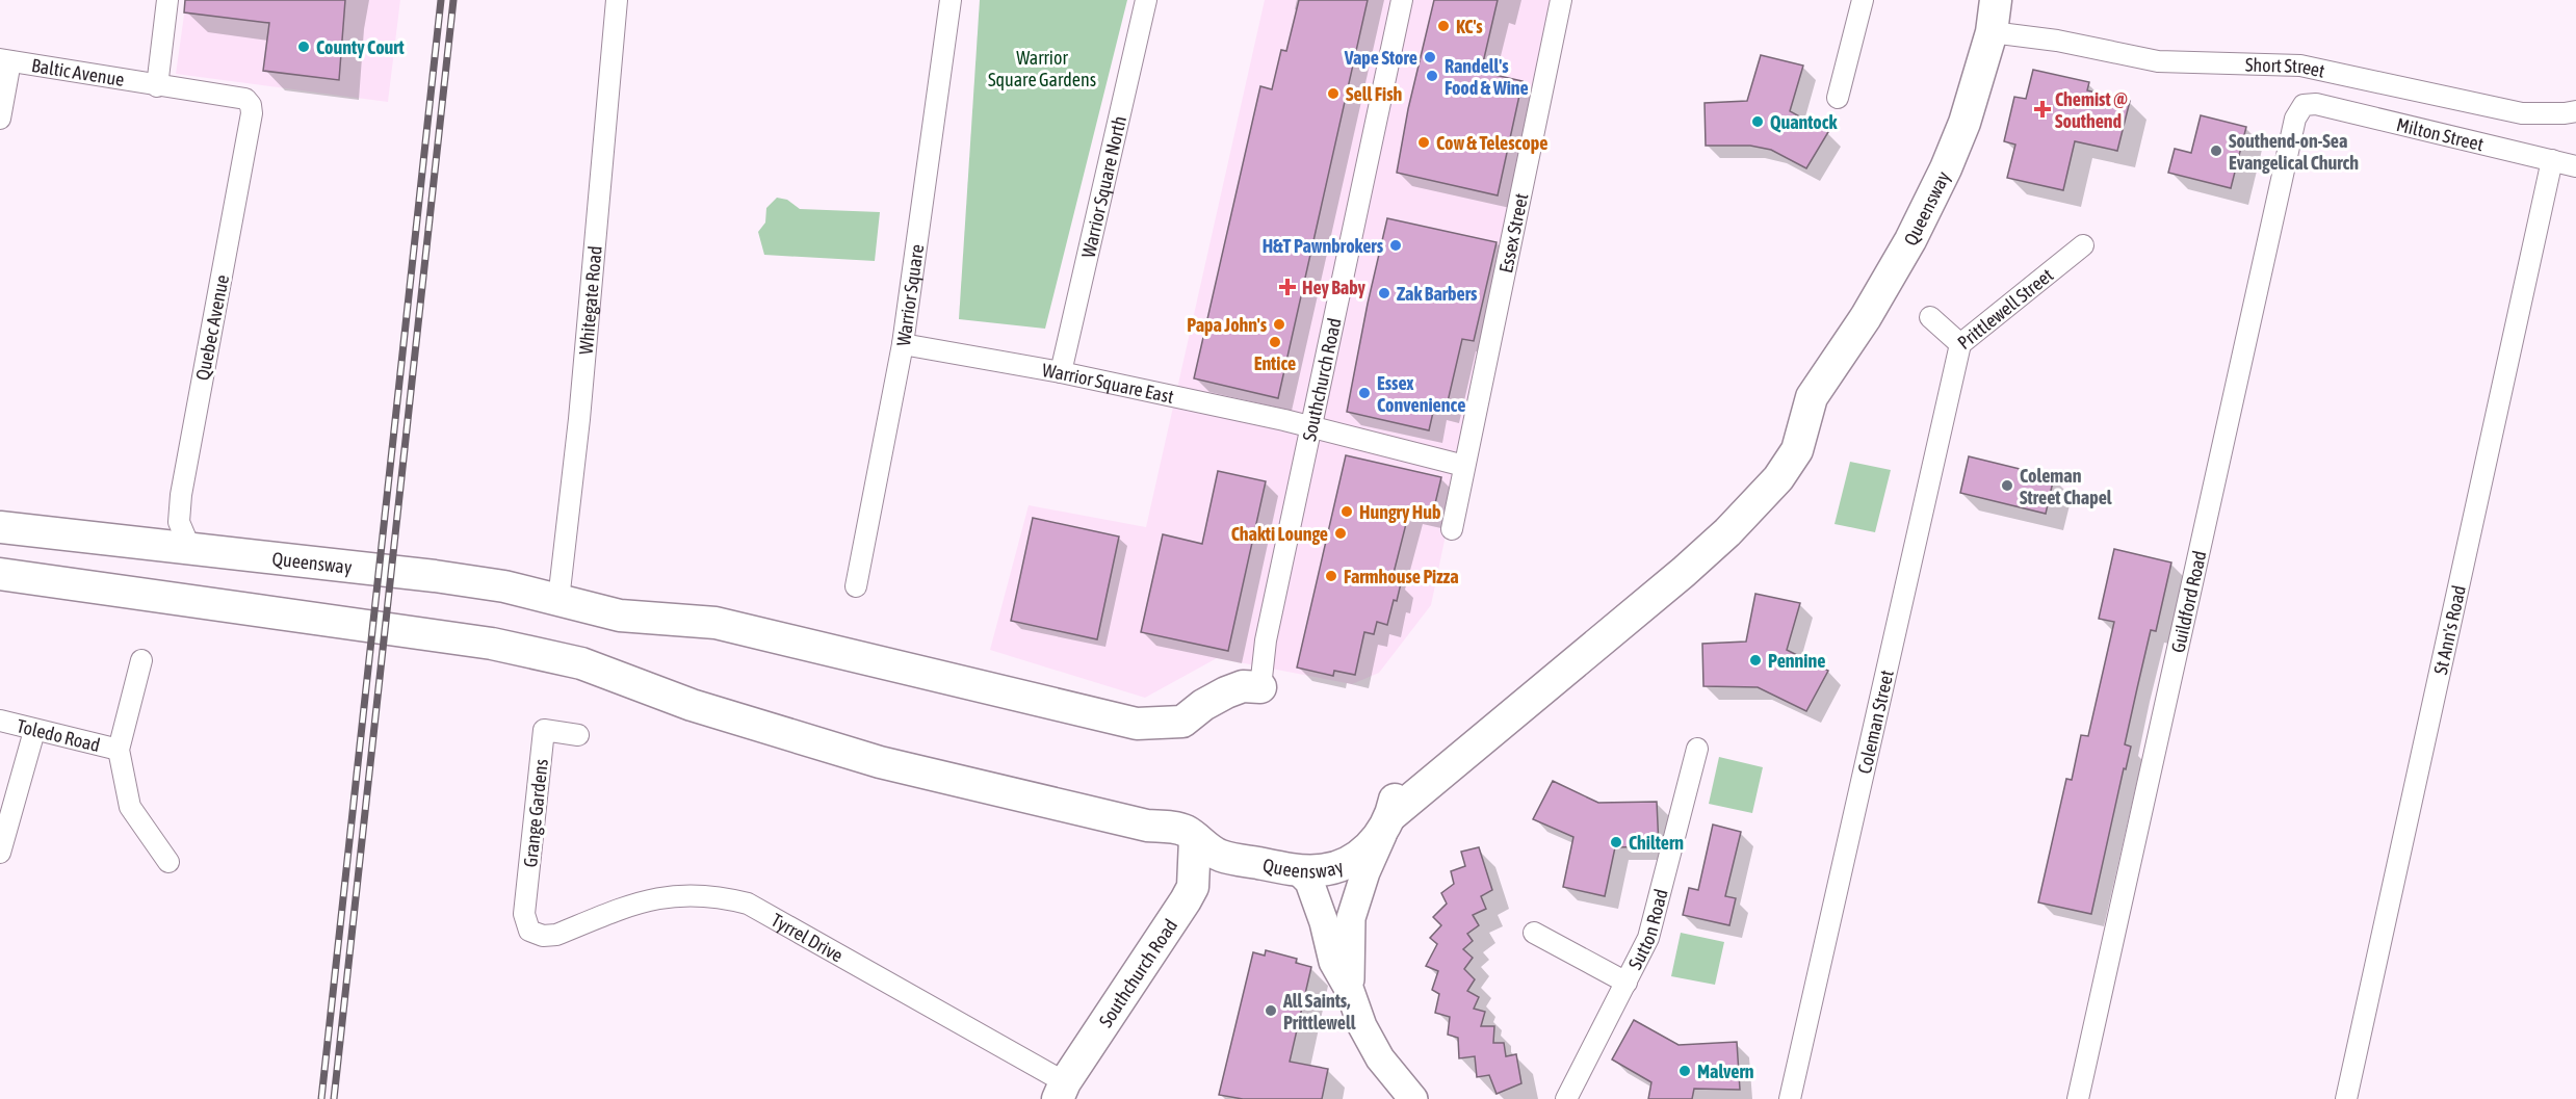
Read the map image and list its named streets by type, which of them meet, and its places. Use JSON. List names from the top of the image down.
{
  "streets": {
    "main road": ["Queensway", "Southchurch Road"],
    "street": [
      "Short Street",
      "Baltic Avenue",
      "Milton Street",
      "Warrior Square North",
      "Essex Street",
      "Warrior Square",
      "Whitegate Road",
      "Prittlewell Street",
      "Quebec Avenue",
      "Warrior Square East",
      "Guildford Road",
      "St Ann's Road",
      "Coleman Street",
      "Toledo Road",
      "Grange Gardens",
      "Sutton Road",
      "Tyrrel Drive"
    ]
  },
  "crossings": [
    ["Short Street", "Queensway"],
    ["Baltic Avenue", "Quebec Avenue"],
    ["Milton Street", "Guildford Road"],
    ["Milton Street", "St Ann's Road"],
    ["Warrior Square North", "Warrior Square East"],
    ["Queensway", "Whitegate Road"],
    ["Queensway", "Quebec Avenue"],
    ["Queensway", "Southchurch Road"],
    ["Warrior Square", "Warrior Square East"],
    ["Prittlewell Street", "Coleman Street"],
    ["Southchurch Road", "Warrior Square East"],
    ["Southchurch Road", "Tyrrel Drive"],
    ["Grange Gardens", "Tyrrel Drive"]
  ],
  "parks": ["Warrior Square Gardens"],
  "places": {
    "other": [
      "KC's",
      "County Court",
      "Vape Store",
      "Randell's Food & Wine",
      "Sell Fish",
      "Quantock",
      "Cow & Telescope",
      "Southend-on-Sea Evangelical Church",
      "H&T Pawnbrokers",
      "Zak Barbers",
      "Papa John's",
      "Entice",
      "Essex Convenience",
      "Coleman Street Chapel",
      "Hungry Hub",
      "Chakti Lounge",
      "Farmhouse Pizza",
      "Pennine",
      "Chiltern",
      "All Saints, Prittlewell",
      "Malvern"
    ],
    "health": ["Chemist @ Southend", "Hey Baby"]
  }
}
